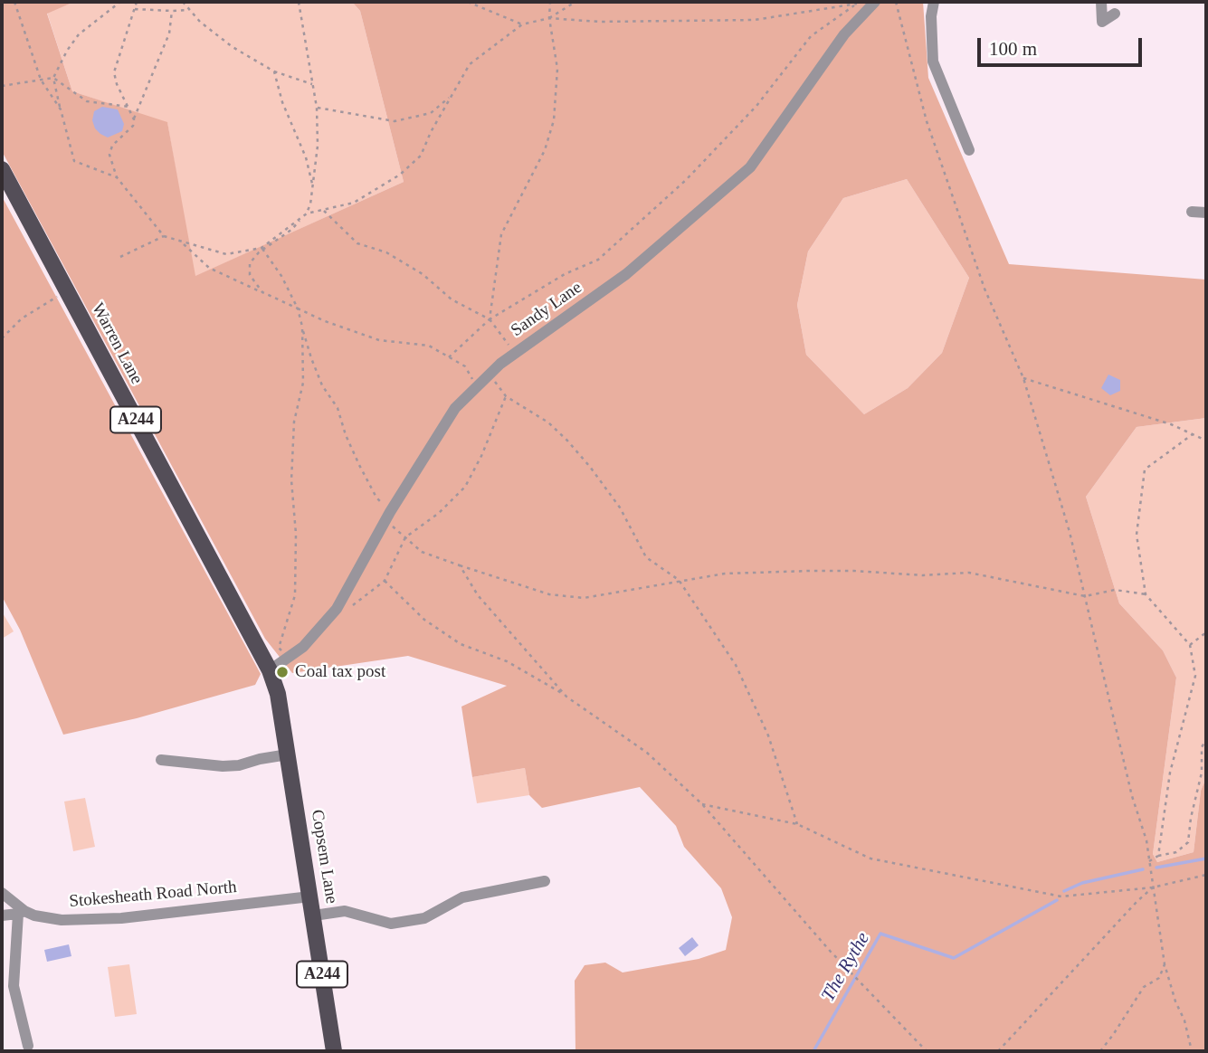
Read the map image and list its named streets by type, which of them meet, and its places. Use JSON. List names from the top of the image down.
{
  "streets": {
    "main road": ["Warren Lane", "A244", "Copsem Lane"],
    "street": ["Sandy Lane", "Stokesheath Road North"]
  },
  "crossings": [
    ["Sandy Lane", "Warren Lane"],
    ["Sandy Lane", "Copsem Lane"],
    ["Warren Lane", "Copsem Lane"],
    ["Copsem Lane", "Stokesheath Road North"]
  ],
  "water": ["The Rythe"],
  "places": ["Coal tax post"],
  "scale_bar": "100 m"
}
